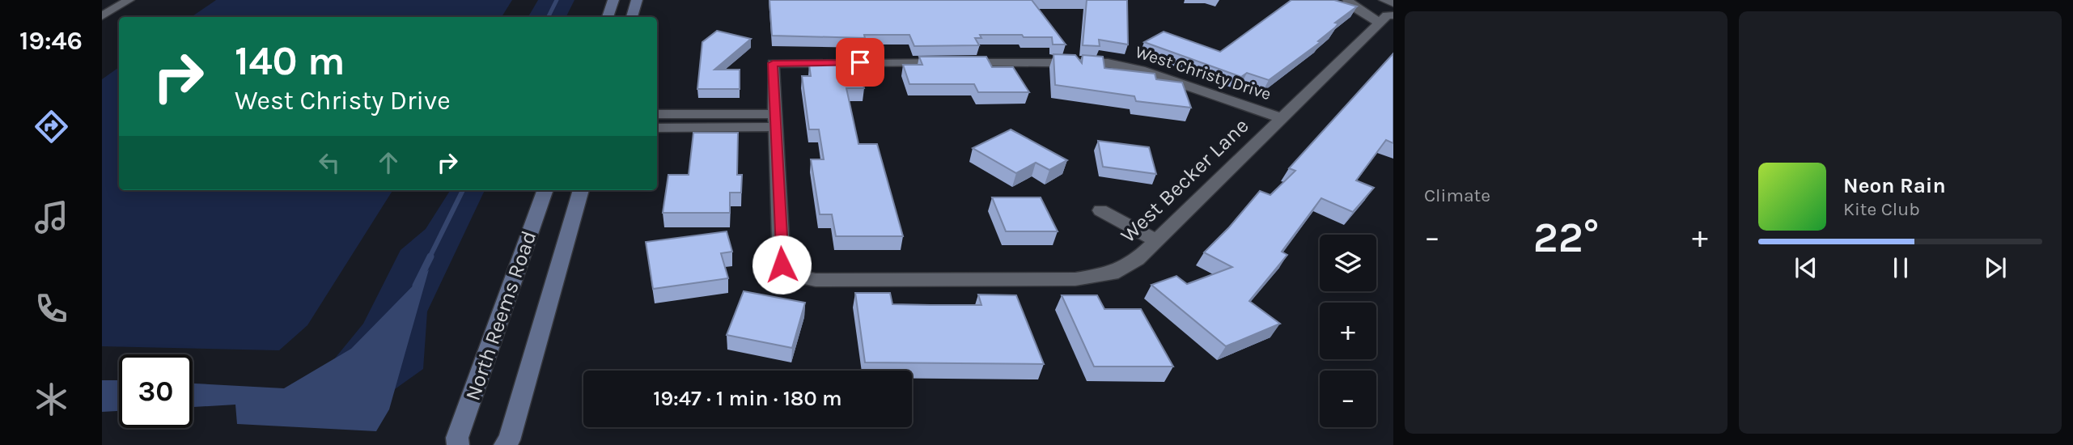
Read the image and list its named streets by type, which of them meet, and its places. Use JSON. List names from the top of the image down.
{
  "streets": {
    "main road": ["North Reems Road"],
    "street": ["West Christy Drive", "West Becker Lane"]
  },
  "crossings": [
    ["West Christy Drive", "West Becker Lane"]
  ],
  "page": {
    "tabs": "19:46",
    "tile": "Climate",
    "turn": ["140 m", "West Christy Drive"],
    "song": ["Neon Rain", "Kite Club"],
    "heat": ["−", "22°", "+"],
    "map_buttons": ["+", "−"],
    "limit": "30",
    "trip": "19:47 · 1 min · 180 m"
  }
}
